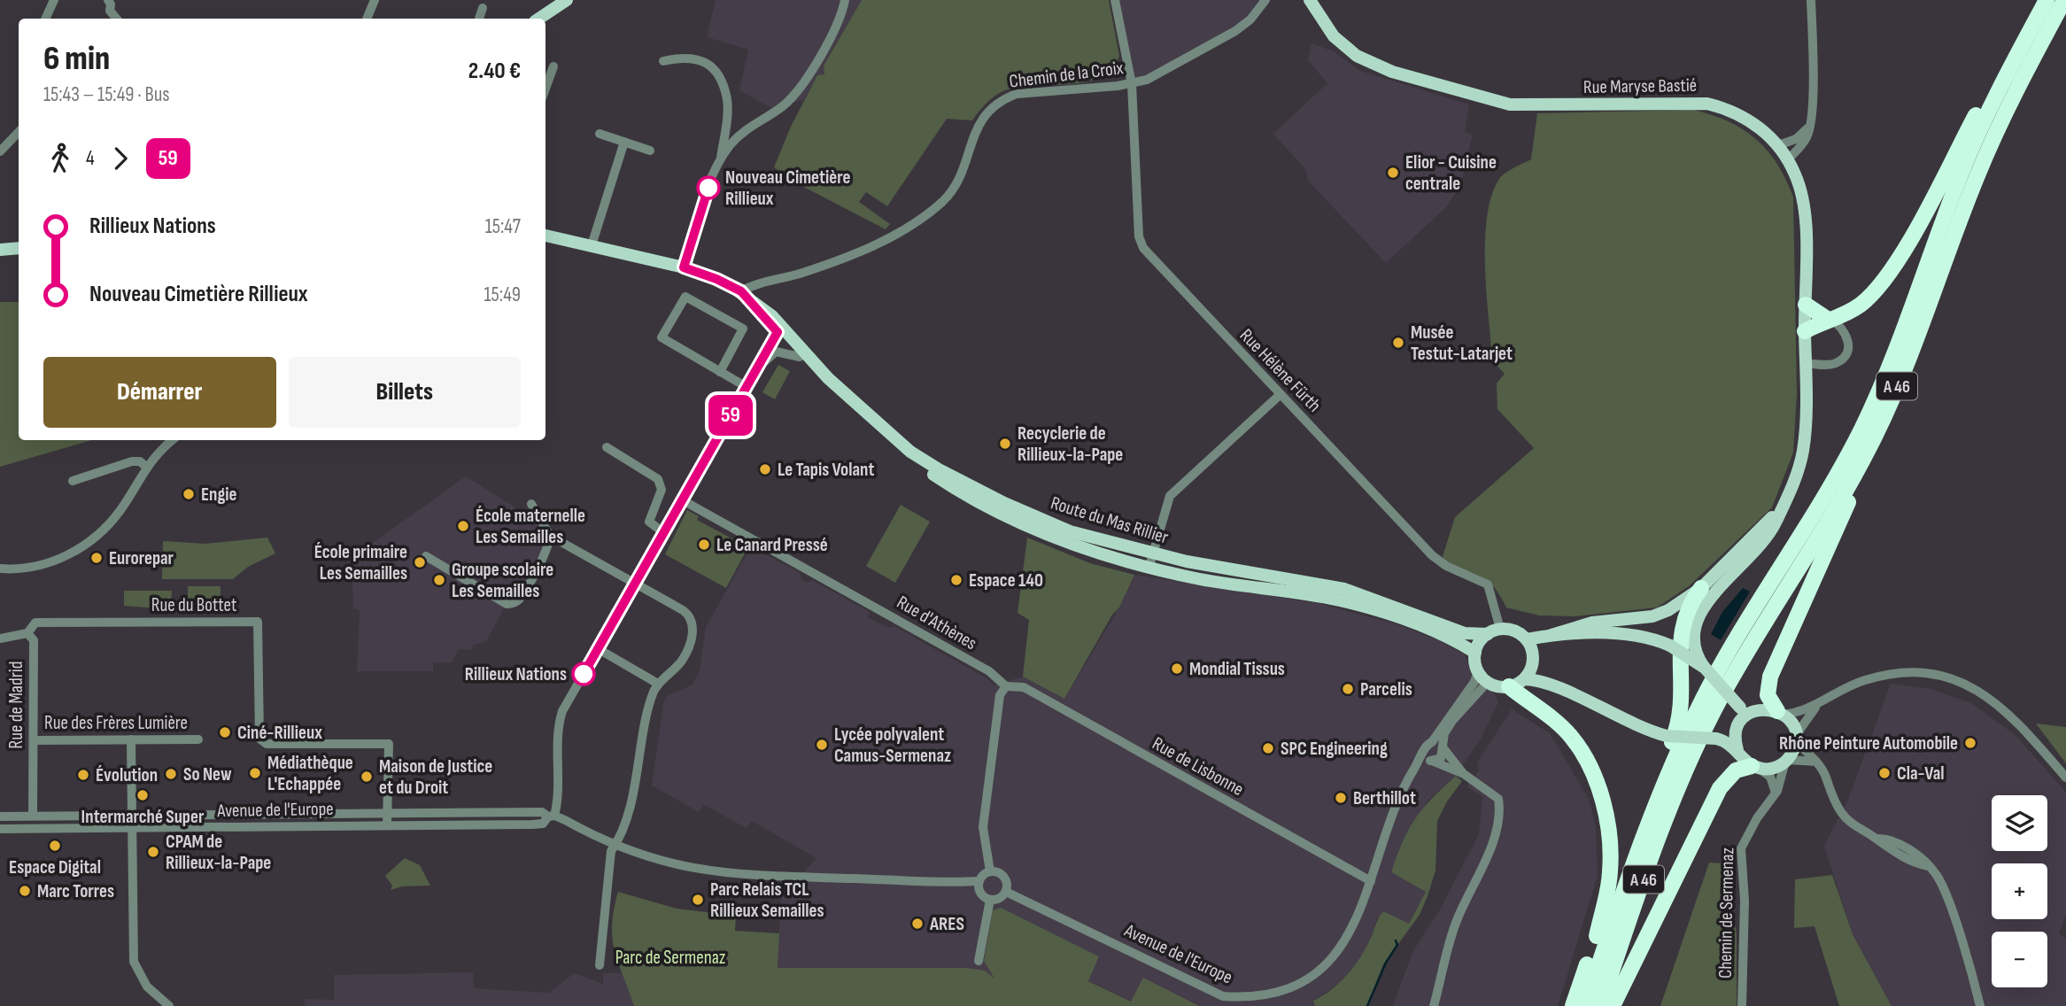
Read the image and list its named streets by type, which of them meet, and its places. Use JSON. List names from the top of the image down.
{
  "streets": {
    "highway": ["A 46"],
    "main road": ["Rue Maryse Bastié", "Route du Mas Rillier"],
    "street": [
      "Chemin de la Croix",
      "Rue Hélène Fürth",
      "Rue du Bottet",
      "Rue d'Athènes",
      "Rue de Madrid",
      "Rue des Frères Lumière",
      "Rue de Lisbonne",
      "Avenue de l'Europe",
      "Chemin de Sermenaz"
    ]
  },
  "crossings": [
    ["Chemin de la Croix", "Rue Hélène Fürth"],
    ["Chemin de la Croix", "Route du Mas Rillier"],
    ["Rue Hélène Fürth", "Route du Mas Rillier"],
    ["Rue du Bottet", "Rue de Madrid"],
    ["Rue du Bottet", "Avenue de l'Europe"],
    ["Rue d'Athènes", "Rue de Lisbonne"],
    ["Rue de Madrid", "Rue des Frères Lumière"],
    ["Rue de Madrid", "Avenue de l'Europe"],
    ["Rue de Lisbonne", "Avenue de l'Europe"]
  ],
  "parks": ["Parc de Sermenaz"],
  "places": [
    "Elior - Cuisine centrale",
    "Nouveau Cimetière Rillieux",
    "Musée Testut-Latarjet",
    "Recyclerie de Rillieux-la-Pape",
    "Le Tapis Volant",
    "Engie",
    "École maternelle Les Semailles",
    "Le Canard Pressé",
    "Eurorepar",
    "École primaire Les Semailles",
    "Groupe scolaire Les Semailles",
    "Espace 140",
    "Mondial Tissus",
    "Rillieux Nations",
    "Parcelis",
    "Ciné-Rillieux",
    "Rhône Peinture Automobile",
    "Lycée polyvalent Camus-Sermenaz",
    "SPC Engineering",
    "Médiathèque L'Echappée",
    "Cla-Val",
    "So New",
    "Évolution",
    "Maison de Justice et du Droit",
    "Intermarché Super",
    "Berthillot",
    "Espace Digital",
    "CPAM de Rillieux-la-Pape",
    "Marc Torres",
    "Parc Relais TCL Rillieux Semailles",
    "ARES"
  ],
  "lines": ["bus line 59"],
  "page": {
    "on_map": "59",
    "heading": ["6 min", "15:43 – 15:49 · Bus", "2.40 €"],
    "legs": ["4", "59"],
    "list": [
      {
        "name": "Rillieux Nations",
        "value": "15:47"
      },
      {
        "name": "Nouveau Cimetière Rillieux",
        "value": "15:49"
      }
    ],
    "buttons": ["Démarrer", "Billets"],
    "map_buttons": ["+", "−"]
  }
}
